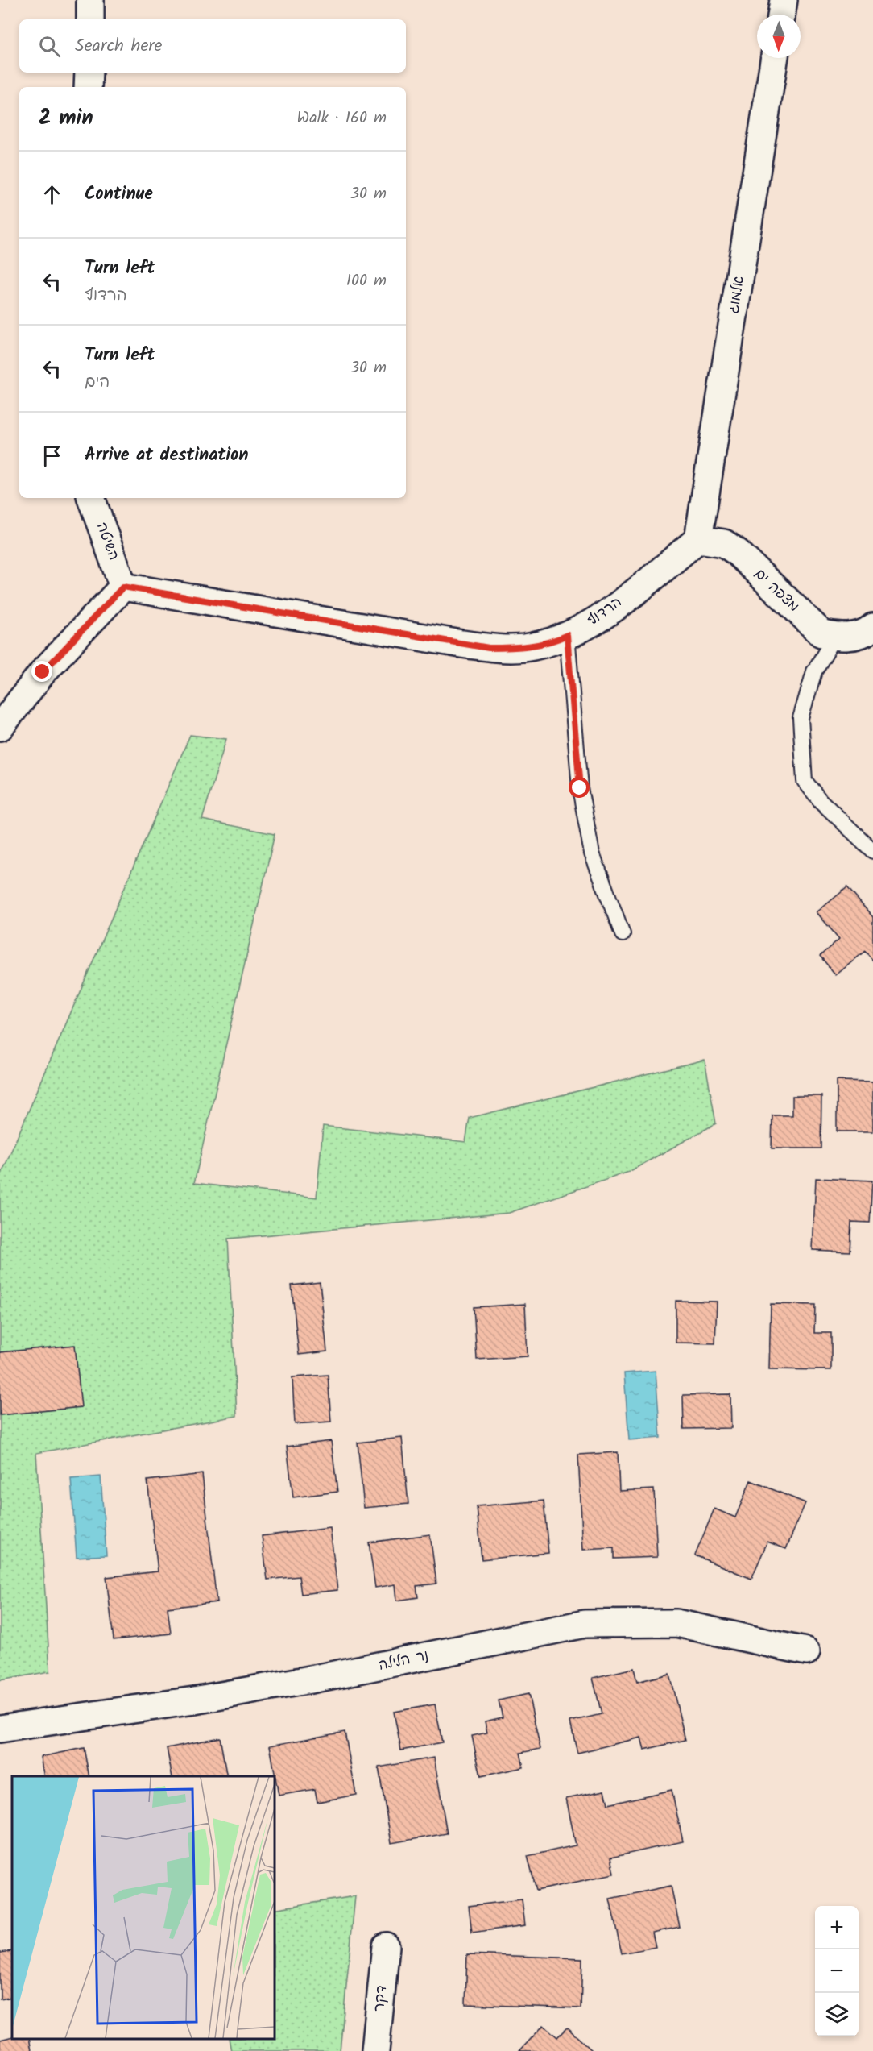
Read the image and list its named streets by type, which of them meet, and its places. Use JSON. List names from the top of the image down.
{
  "streets": {
    "street": [
      "אלמוג",
      "השיטה",
      "מצפה ים",
      "הרדוף",
      "נר הלילה",
      "דקר"
    ]
  },
  "crossings": [
    ["אלמוג", "מצפה ים"],
    ["אלמוג", "הרדוף"],
    ["השיטה", "הרדוף"],
    ["מצפה ים", "הרדוף"]
  ],
  "north": "bottom",
  "page": {
    "search": "Search here",
    "heading": ["2 min", "Walk · 160 m"],
    "list": [
      ["Continue", "30 m"],
      ["Turn left", "הרדוף", "100 m"],
      ["Turn left", "הים", "30 m"],
      "Arrive at destination"
    ],
    "map_buttons": ["+", "−"]
  }
}
